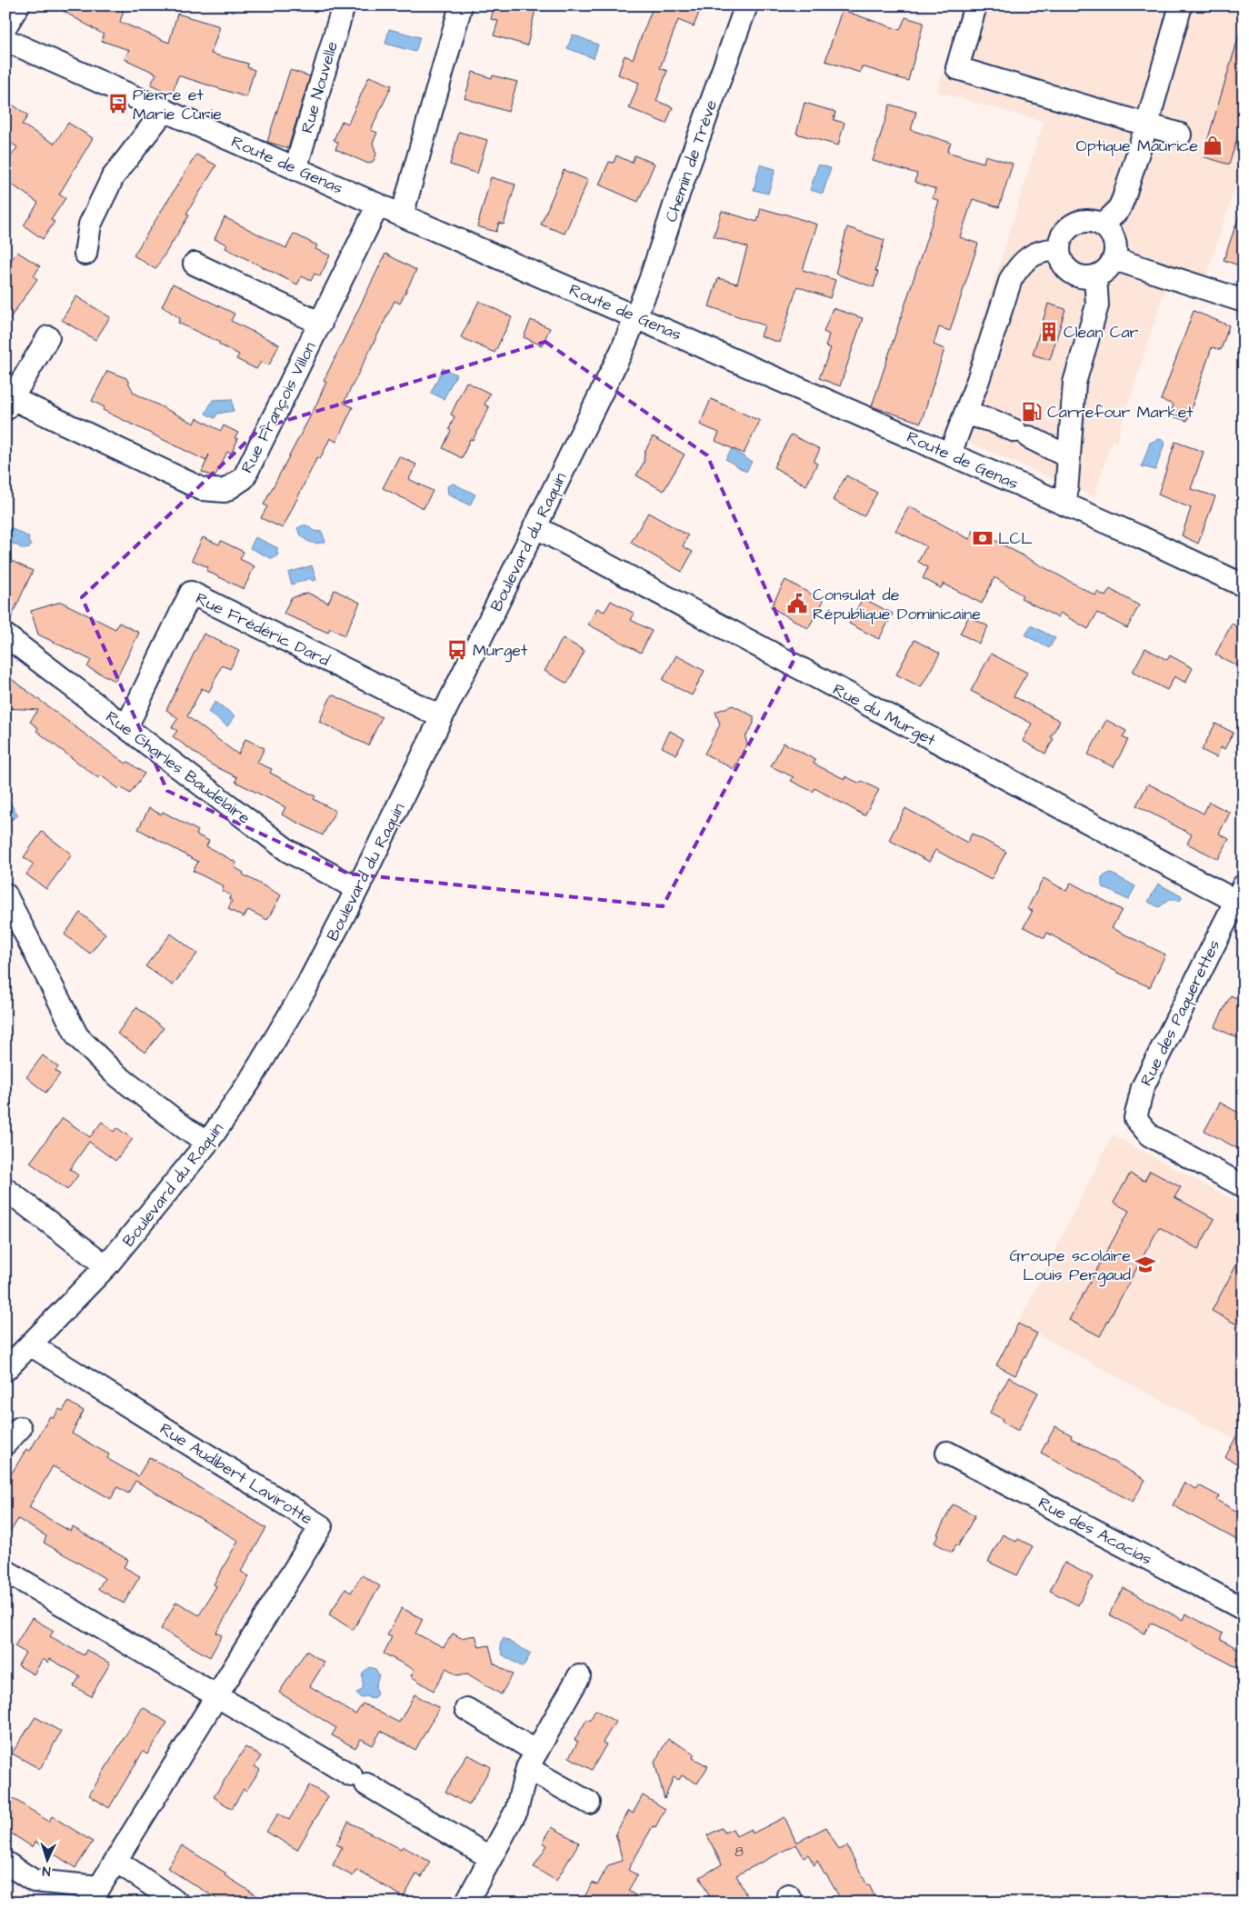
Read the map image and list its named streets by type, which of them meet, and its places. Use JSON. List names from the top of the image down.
{
  "streets": {
    "street": [
      "Rue Nouvelle",
      "Chemin de Trève",
      "Route de Genas",
      "Rue François Villon",
      "Boulevard du Raquin",
      "Rue Frédéric Dard",
      "Rue du Murget",
      "Rue Charles Baudelaire",
      "Rue des Paquerettes",
      "Rue Audibert Lavirotte",
      "Rue des Acacias"
    ]
  },
  "crossings": [
    ["Rue Nouvelle", "Route de Genas"],
    ["Chemin de Trève", "Route de Genas"],
    ["Chemin de Trève", "Boulevard du Raquin"],
    ["Route de Genas", "Rue François Villon"],
    ["Route de Genas", "Boulevard du Raquin"],
    ["Boulevard du Raquin", "Rue Frédéric Dard"],
    ["Boulevard du Raquin", "Rue du Murget"],
    ["Boulevard du Raquin", "Rue Charles Baudelaire"],
    ["Boulevard du Raquin", "Rue Audibert Lavirotte"],
    ["Rue Frédéric Dard", "Rue Charles Baudelaire"],
    ["Rue du Murget", "Rue des Paquerettes"]
  ],
  "places": {
    "bus stop": ["Pierre et Marie Curie", "Murget"],
    "shop": ["Optique Maurice"],
    "building": ["Clean Car"],
    "fuel station": ["Carrefour Market"],
    "bank": ["LCL"],
    "public building": ["Consulat de République Dominicaine"],
    "school or university": ["Groupe scolaire Louis Pergaud"]
  },
  "house_numbers": ["8"],
  "north": "bottom"
}
